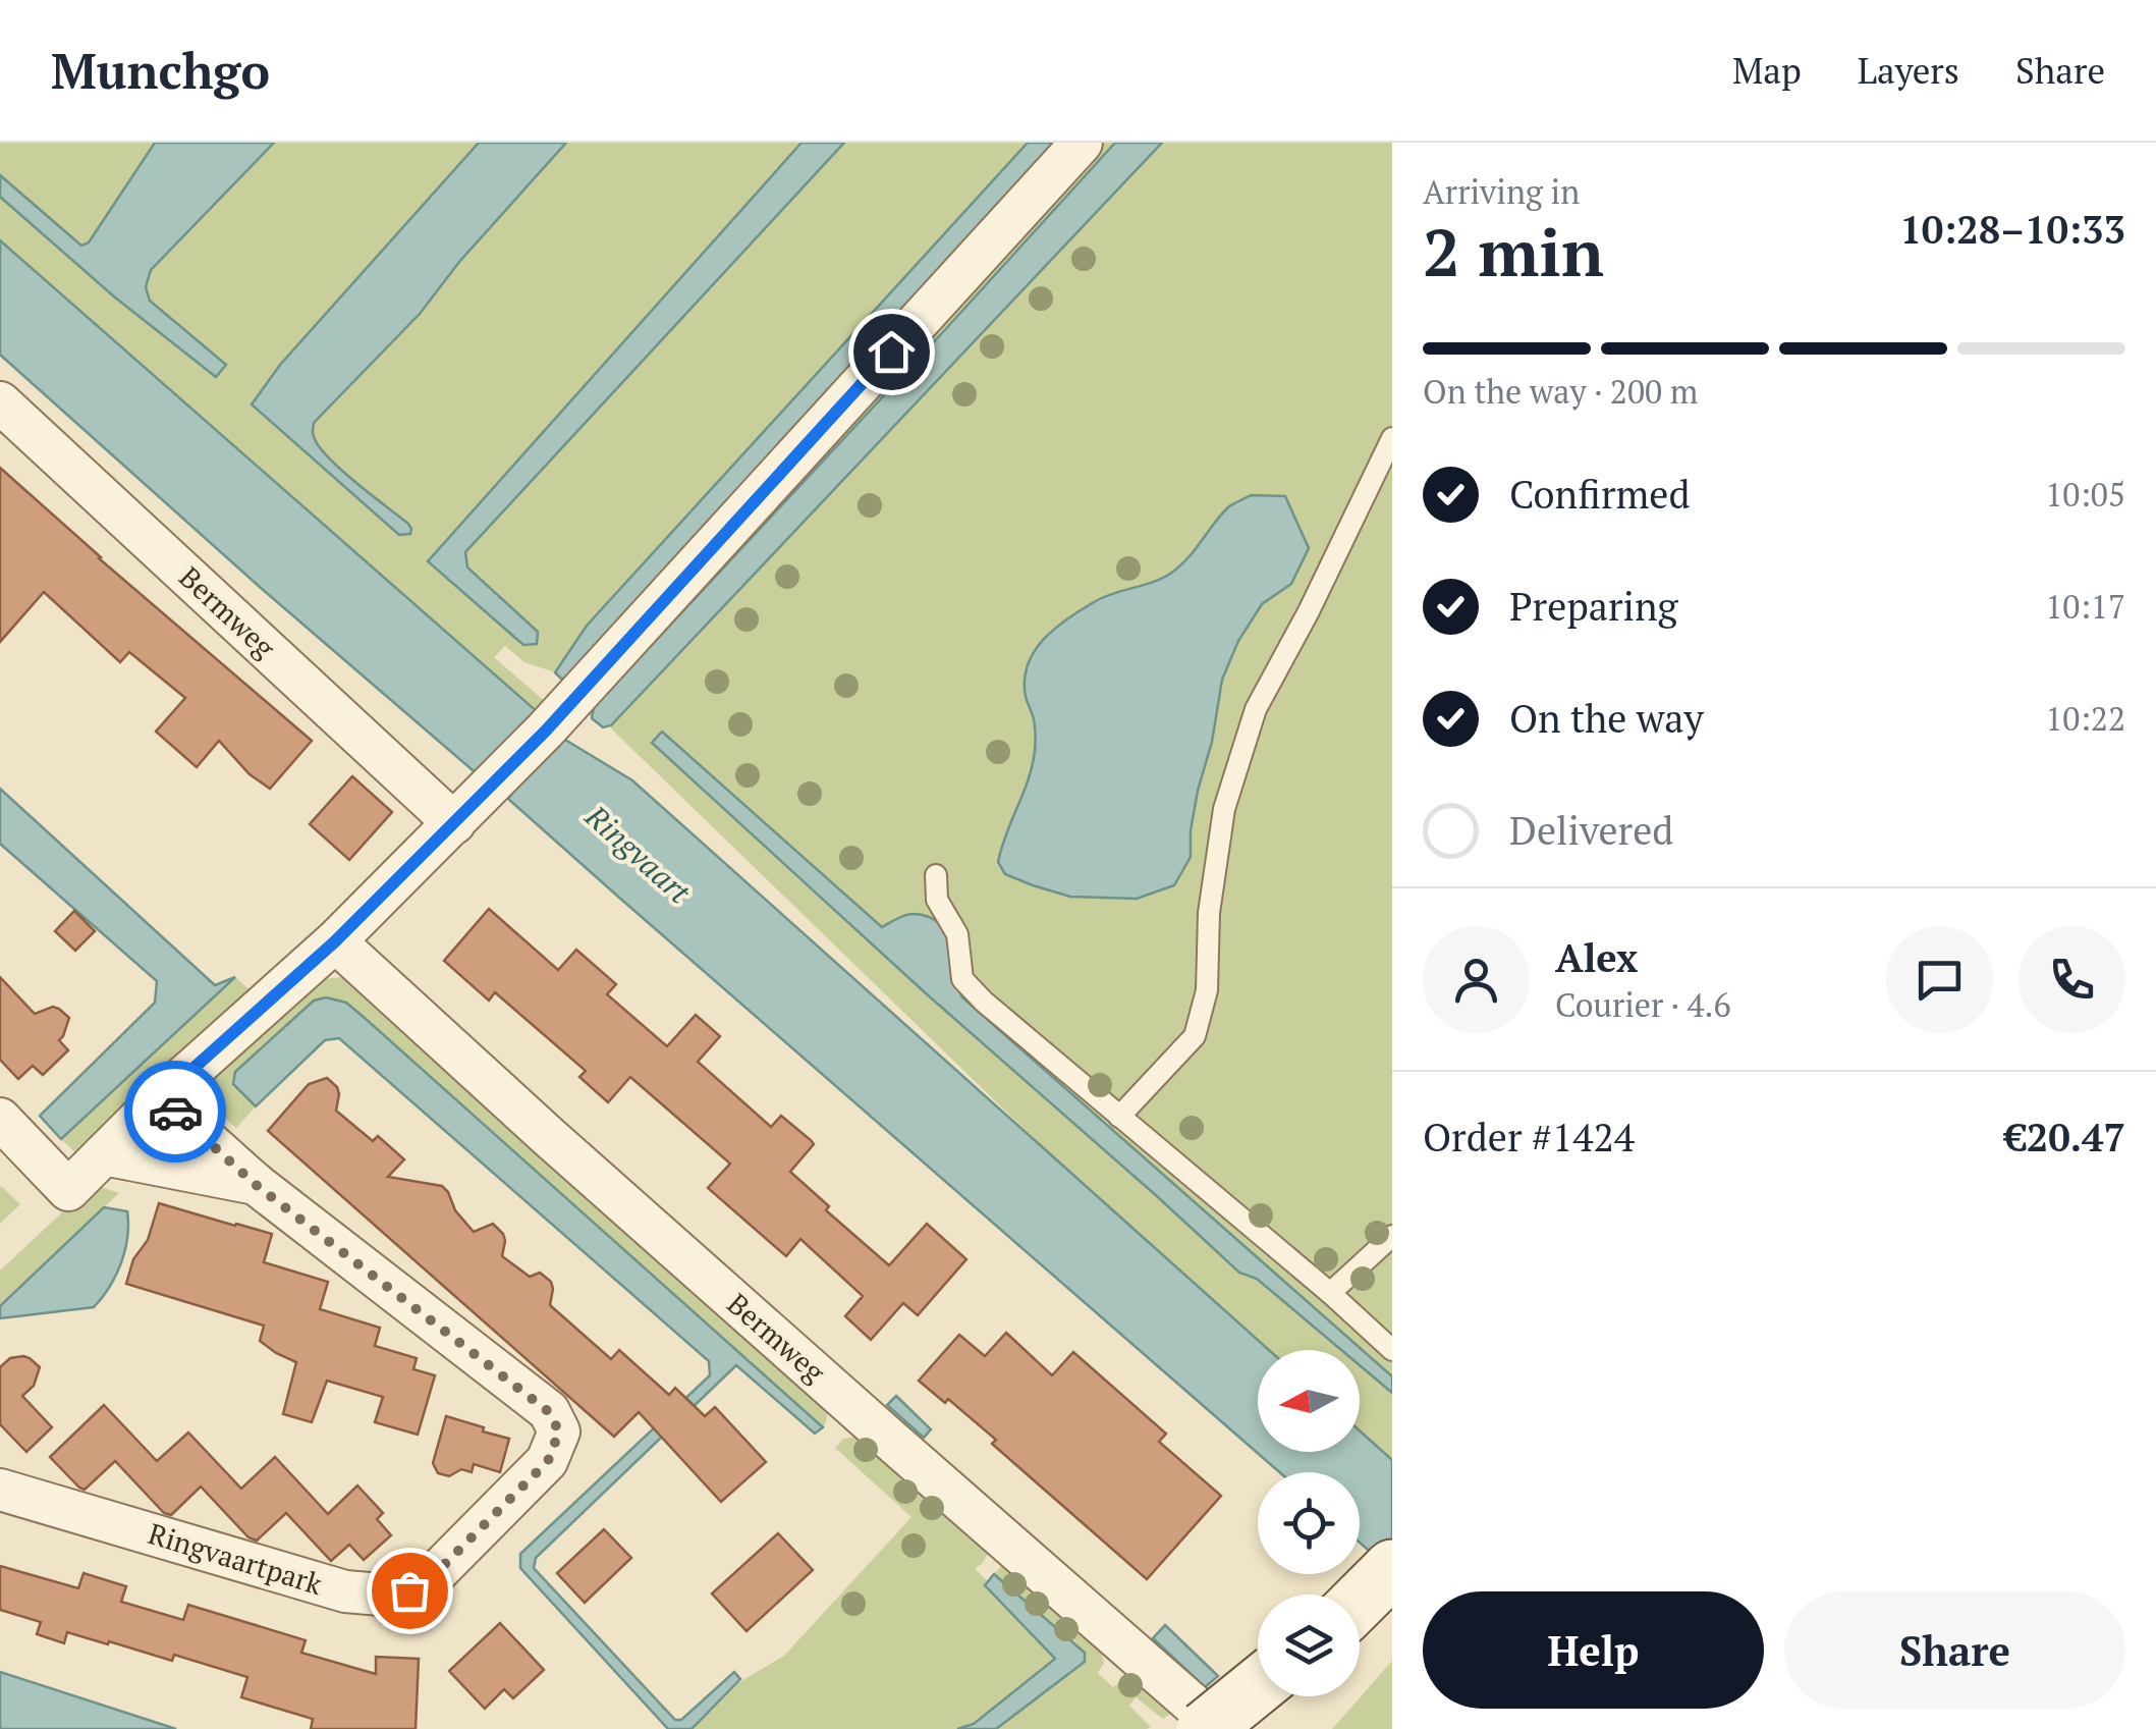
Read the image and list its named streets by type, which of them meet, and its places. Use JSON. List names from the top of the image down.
{
  "streets": {
    "street": ["Bermweg", "Ringvaartpark"]
  },
  "water": ["Ringvaart"],
  "north": "left",
  "page": {
    "header": "Munchgo",
    "nav": ["Map", "Layers", "Share"],
    "heading": ["2 min", "Arriving in", "10:28–10:33"],
    "panel": [
      "Alex",
      "Courier · 4.6",
      "Order #1424",
      "€20.47"
    ],
    "bar": "On the way · 200 m",
    "list": [
      ["Confirmed", "10:05"],
      ["Preparing", "10:17"],
      ["On the way", "10:22"],
      "Delivered"
    ],
    "buttons": ["Help", "Share"]
  }
}
